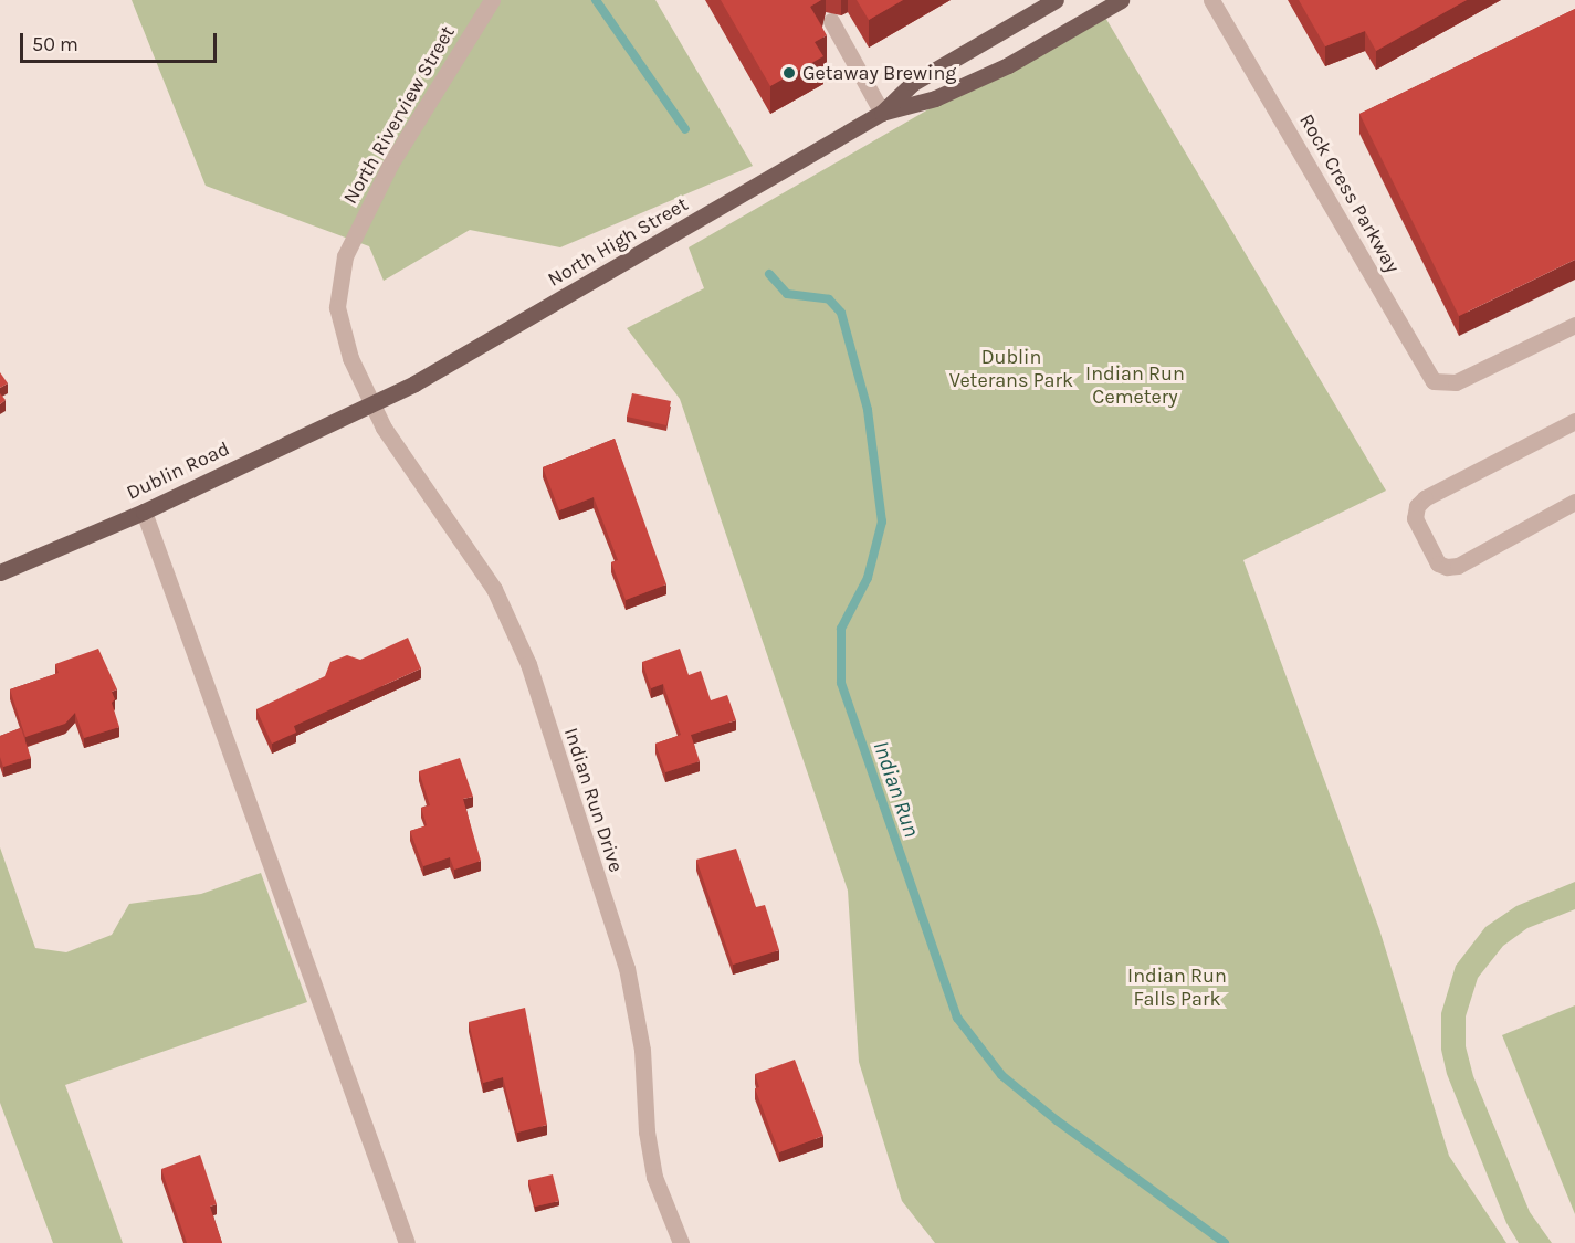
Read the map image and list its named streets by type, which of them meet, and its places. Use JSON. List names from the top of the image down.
{
  "streets": {
    "main road": ["North High Street", "Dublin Road"],
    "street": ["North Riverview Street", "Rock Cress Parkway", "Indian Run Drive"]
  },
  "crossings": [
    ["North Riverview Street", "North High Street"],
    ["North Riverview Street", "Dublin Road"],
    ["North Riverview Street", "Indian Run Drive"],
    ["North High Street", "Dublin Road"],
    ["North High Street", "Indian Run Drive"],
    ["Dublin Road", "Indian Run Drive"]
  ],
  "water": ["Indian Run"],
  "parks": ["Dublin Veterans Park", "Indian Run Cemetery", "Indian Run Falls Park"],
  "places": ["Getaway Brewing"],
  "scale_bar": "50 m"
}
